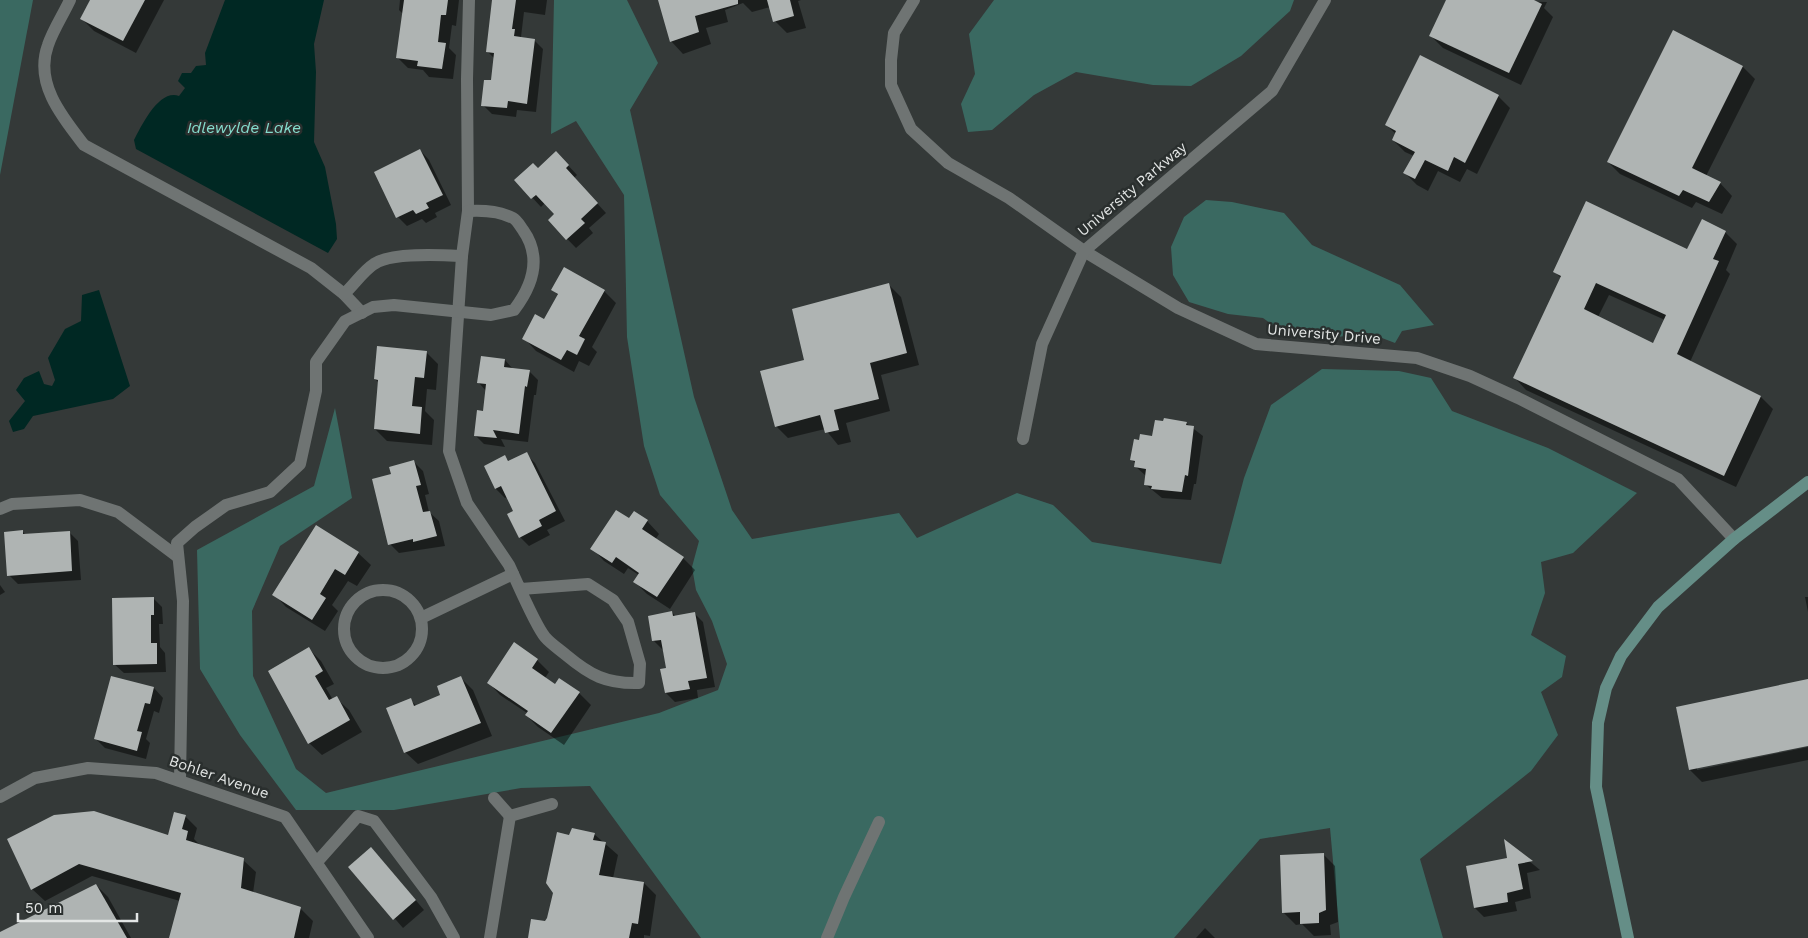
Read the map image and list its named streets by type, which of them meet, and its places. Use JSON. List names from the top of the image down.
{
  "streets": {
    "street": ["University Parkway", "University Drive", "Bohler Avenue"]
  },
  "crossings": [
    ["University Parkway", "University Drive"]
  ],
  "water": ["Idlewylde Lake"],
  "scale_bar": "50 m"
}
